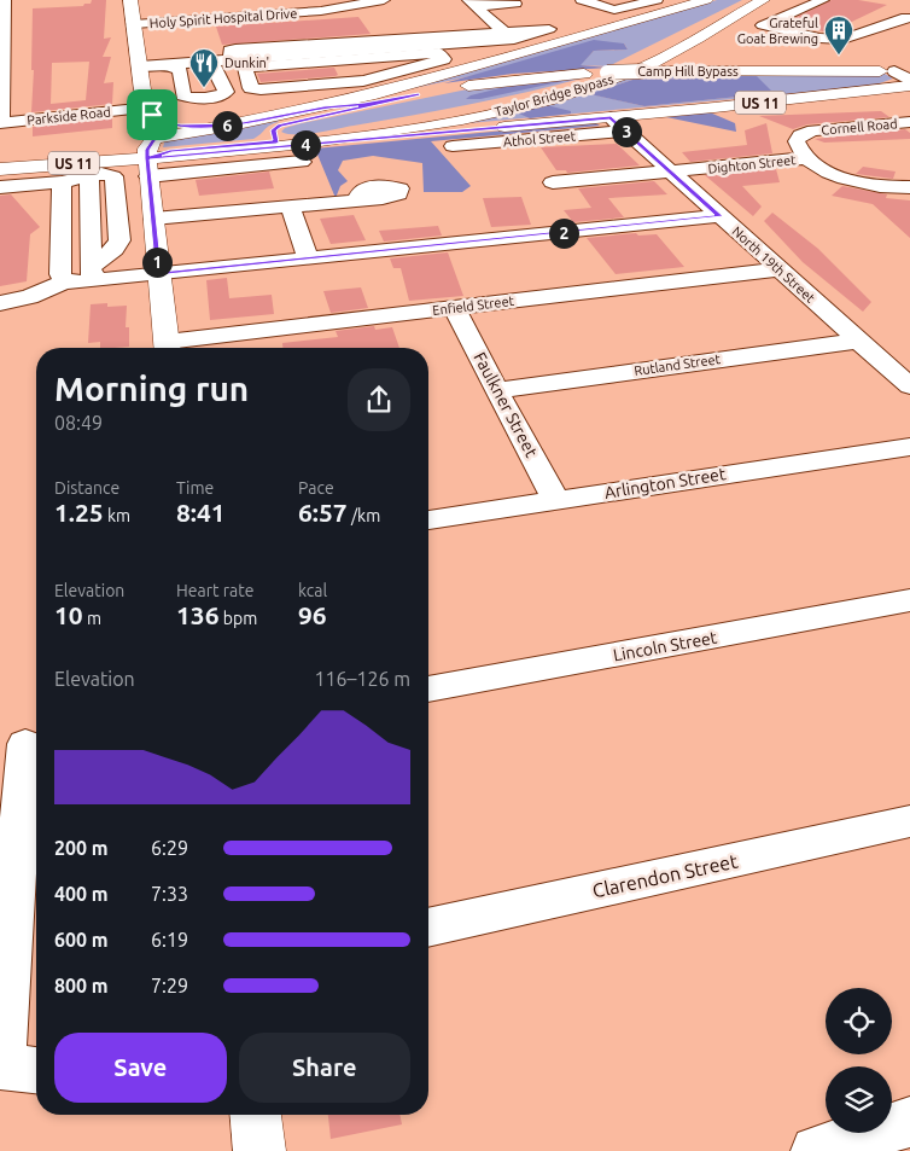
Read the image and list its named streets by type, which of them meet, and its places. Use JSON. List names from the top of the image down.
{
  "streets": {
    "main road": ["Camp Hill Bypass", "Taylor Bridge Bypass", "US 11"],
    "street": [
      "Holy Spirit Hospital Drive",
      "Parkside Road",
      "Cornell Road",
      "Athol Street",
      "Dighton Street",
      "North 19th Street",
      "Enfield Street",
      "Rutland Street",
      "Faulkner Street",
      "Arlington Street",
      "Lincoln Street",
      "Clarendon Street"
    ]
  },
  "crossings": [
    ["Camp Hill Bypass", "US 11"],
    ["Taylor Bridge Bypass", "US 11"],
    ["US 11", "Athol Street"],
    ["US 11", "North 19th Street"],
    ["Cornell Road", "Dighton Street"],
    ["Athol Street", "North 19th Street"],
    ["Dighton Street", "North 19th Street"],
    ["North 19th Street", "Enfield Street"],
    ["North 19th Street", "Rutland Street"],
    ["Enfield Street", "Faulkner Street"],
    ["Rutland Street", "Faulkner Street"],
    ["Faulkner Street", "Arlington Street"]
  ],
  "places": {
    "building": ["Grateful Goat Brewing"],
    "restaurant": ["Dunkin'"]
  },
  "page": {
    "pins": [
      "6",
      "3",
      "4",
      "2",
      "1"
    ],
    "heading": ["Morning run", "08:49"],
    "stats": [
      ["Distance", "1.25 km"],
      ["Time", "8:41"],
      ["Pace", "6:57 /km"],
      ["Elevation", "10 m"],
      ["Heart rate", "136 bpm"],
      ["kcal", "96"]
    ],
    "chart": ["Elevation", "116–126 m"],
    "list": [
      {
        "name": "200 m",
        "note": "6:29"
      },
      {
        "name": "400 m",
        "note": "7:33"
      },
      {
        "name": "600 m",
        "note": "6:19"
      },
      {
        "name": "800 m",
        "note": "7:29"
      }
    ],
    "buttons": ["Save", "Share"]
  }
}
